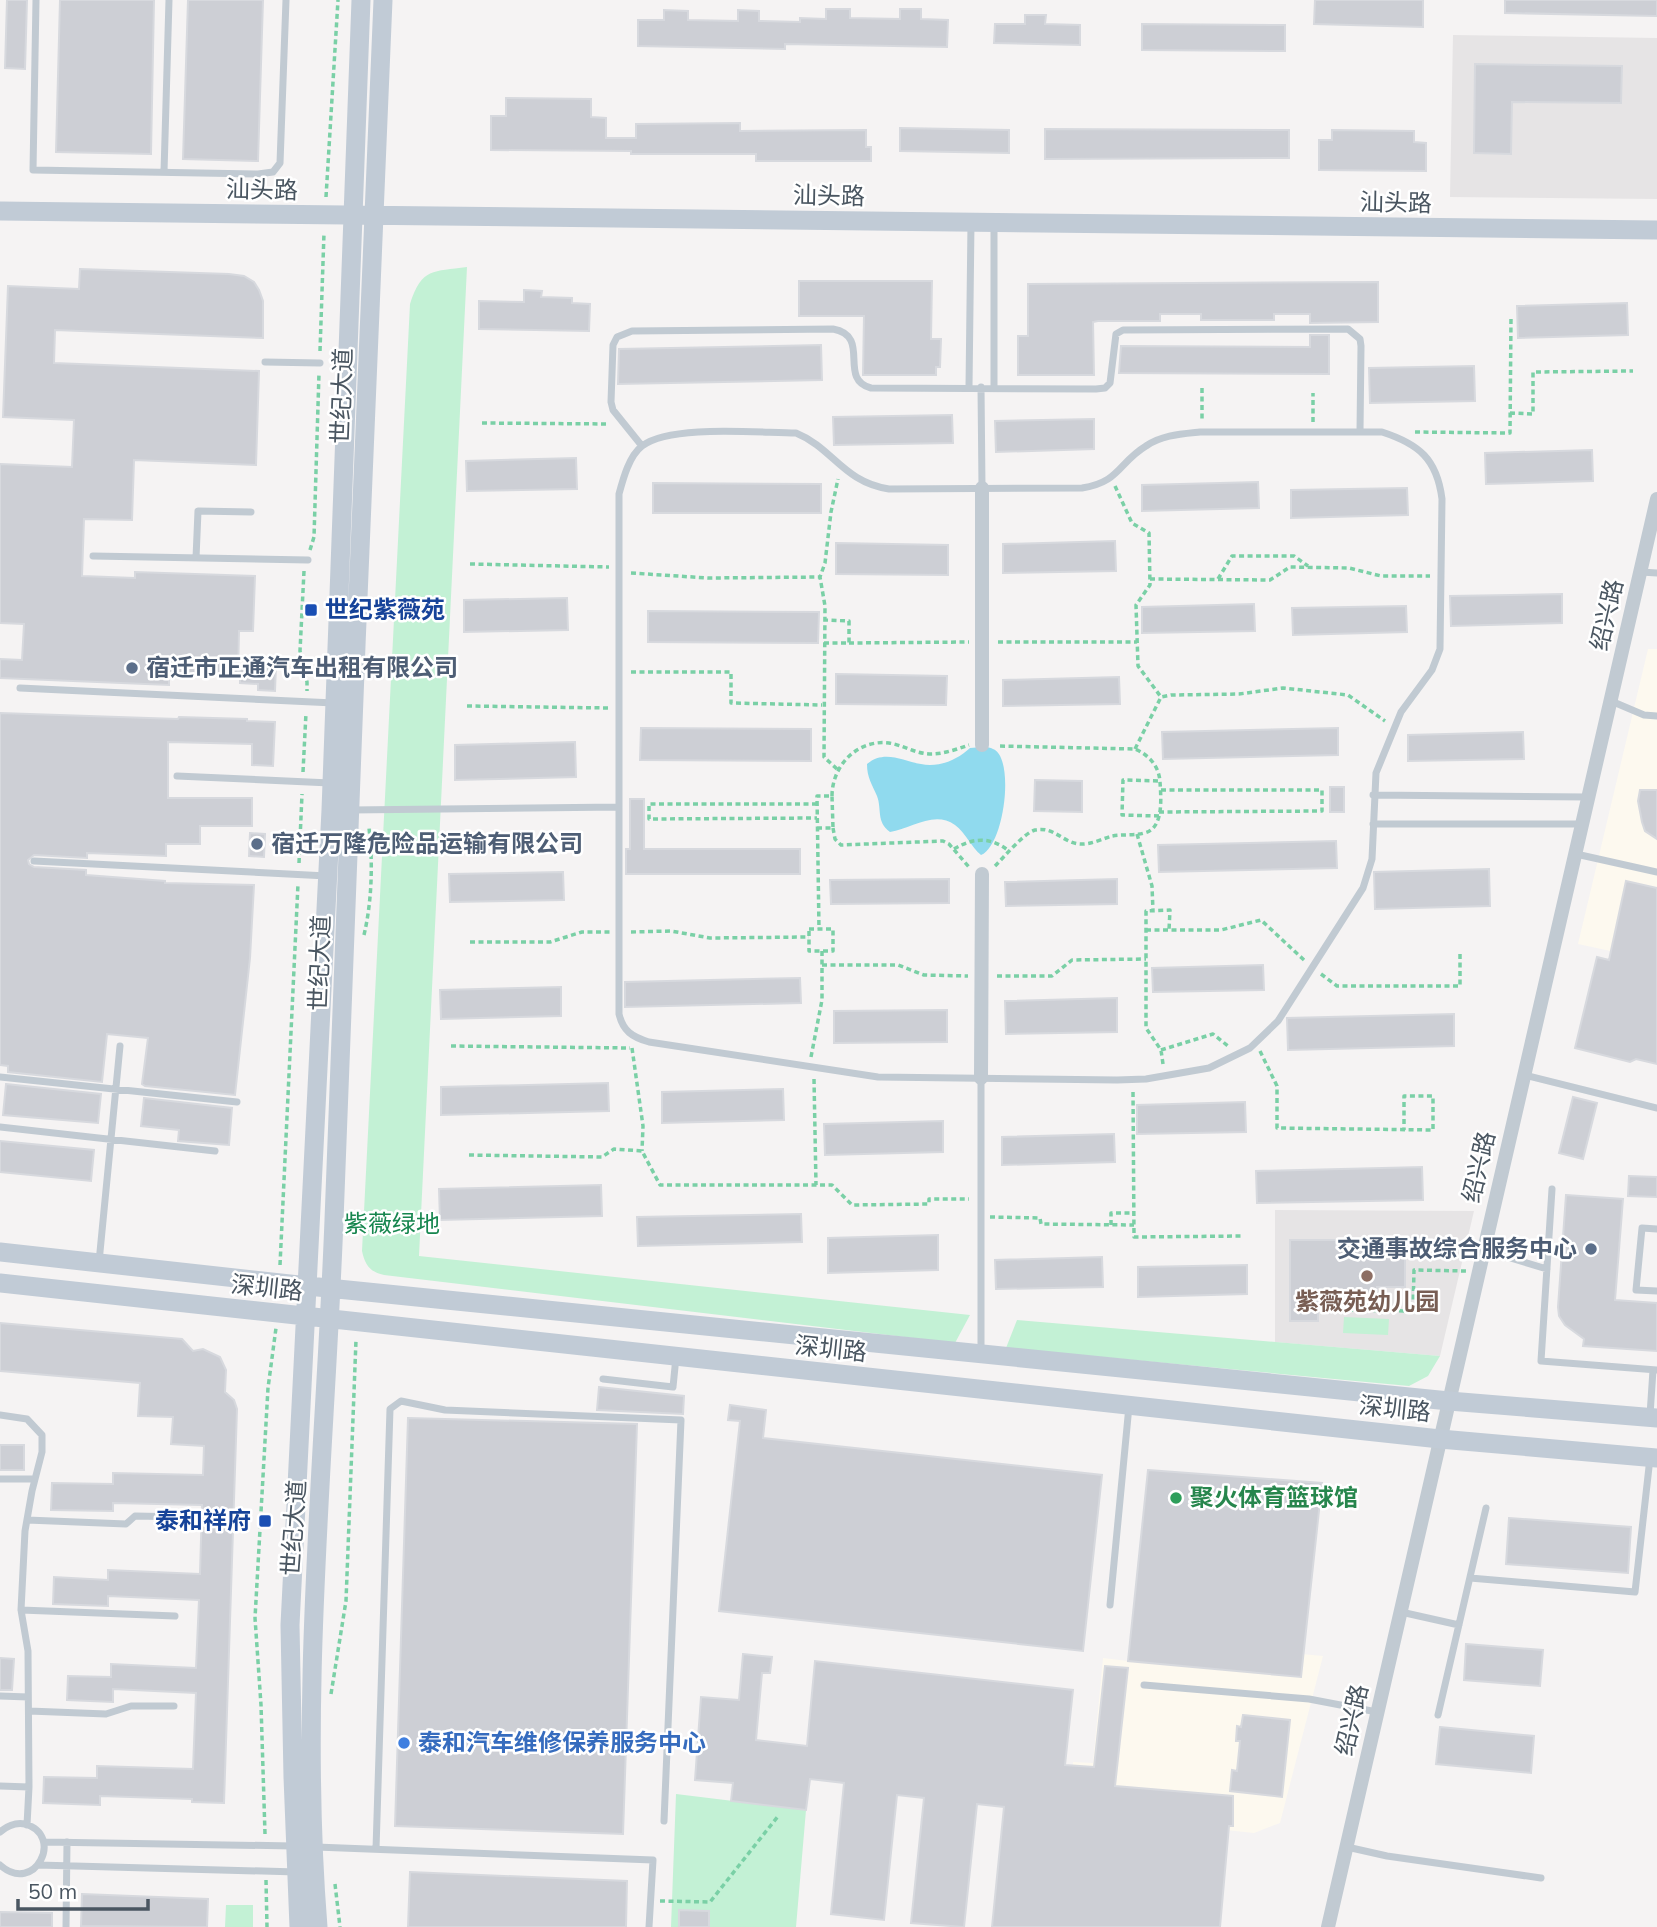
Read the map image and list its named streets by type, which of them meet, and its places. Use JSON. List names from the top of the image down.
{
  "streets": {
    "street": [
      "汕头路",
      "世纪大道",
      "绍兴路",
      "深圳路"
    ]
  },
  "crossings": [
    ["汕头路", "世纪大道"],
    ["世纪大道", "深圳路"],
    ["绍兴路", "深圳路"]
  ],
  "parks": ["紫薇绿地"],
  "places": {
    "transit": ["世纪紫薇苑", "泰和祥府"],
    "other": [
      "宿迁市正通汽车出租有限公司",
      "宿迁万隆危险品运输有限公司",
      "交通事故综合服务中心",
      "紫薇苑幼儿园",
      "聚火体育篮球馆",
      "泰和汽车维修保养服务中心"
    ]
  },
  "scale_bar": "50 m"
}
